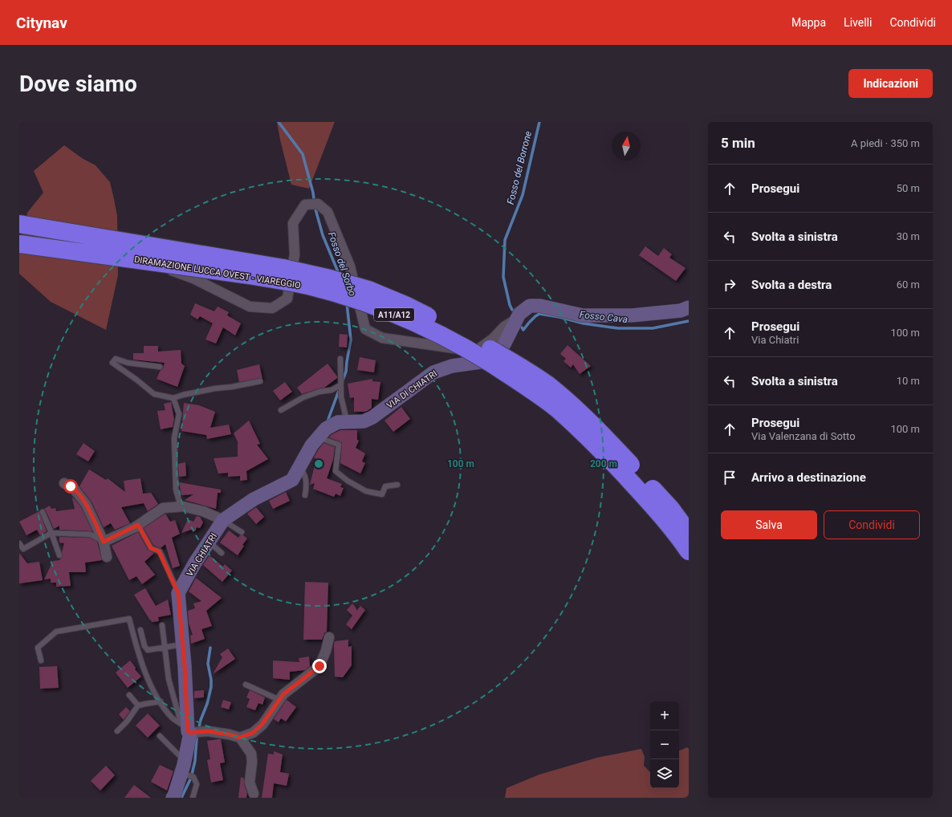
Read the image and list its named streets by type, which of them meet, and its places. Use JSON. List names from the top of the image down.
{
  "streets": {
    "highway": ["DIRAMAZIONE LUCCA OVEST - VIAREGGIO", "A11/A12"],
    "street": ["VIA DI CHIATRI", "VIA CHIATRI"]
  },
  "crossings": [
    ["VIA DI CHIATRI", "VIA CHIATRI"]
  ],
  "water": ["Fosso del Borrone", "Fosso del Sorbo", "Fosso Cava"],
  "north": "top",
  "page": {
    "header": "Citynav",
    "nav": ["Mappa", "Livelli", "Condividi"],
    "buttons": [
      "Indicazioni",
      ["Salva", "Condividi"]
    ],
    "title": "Dove siamo",
    "heading": ["5 min", "A piedi · 350 m"],
    "list": [
      ["Prosegui", "50 m"],
      ["Svolta a sinistra", "30 m"],
      ["Svolta a destra", "60 m"],
      ["Prosegui", "Via Chiatri", "100 m"],
      ["Svolta a sinistra", "10 m"],
      ["Prosegui", "Via Valenzana di Sotto", "100 m"],
      "Arrivo a destinazione"
    ],
    "map_buttons": ["+", "−"]
  },
  "rings": ["100 m", "200 m"]
}
